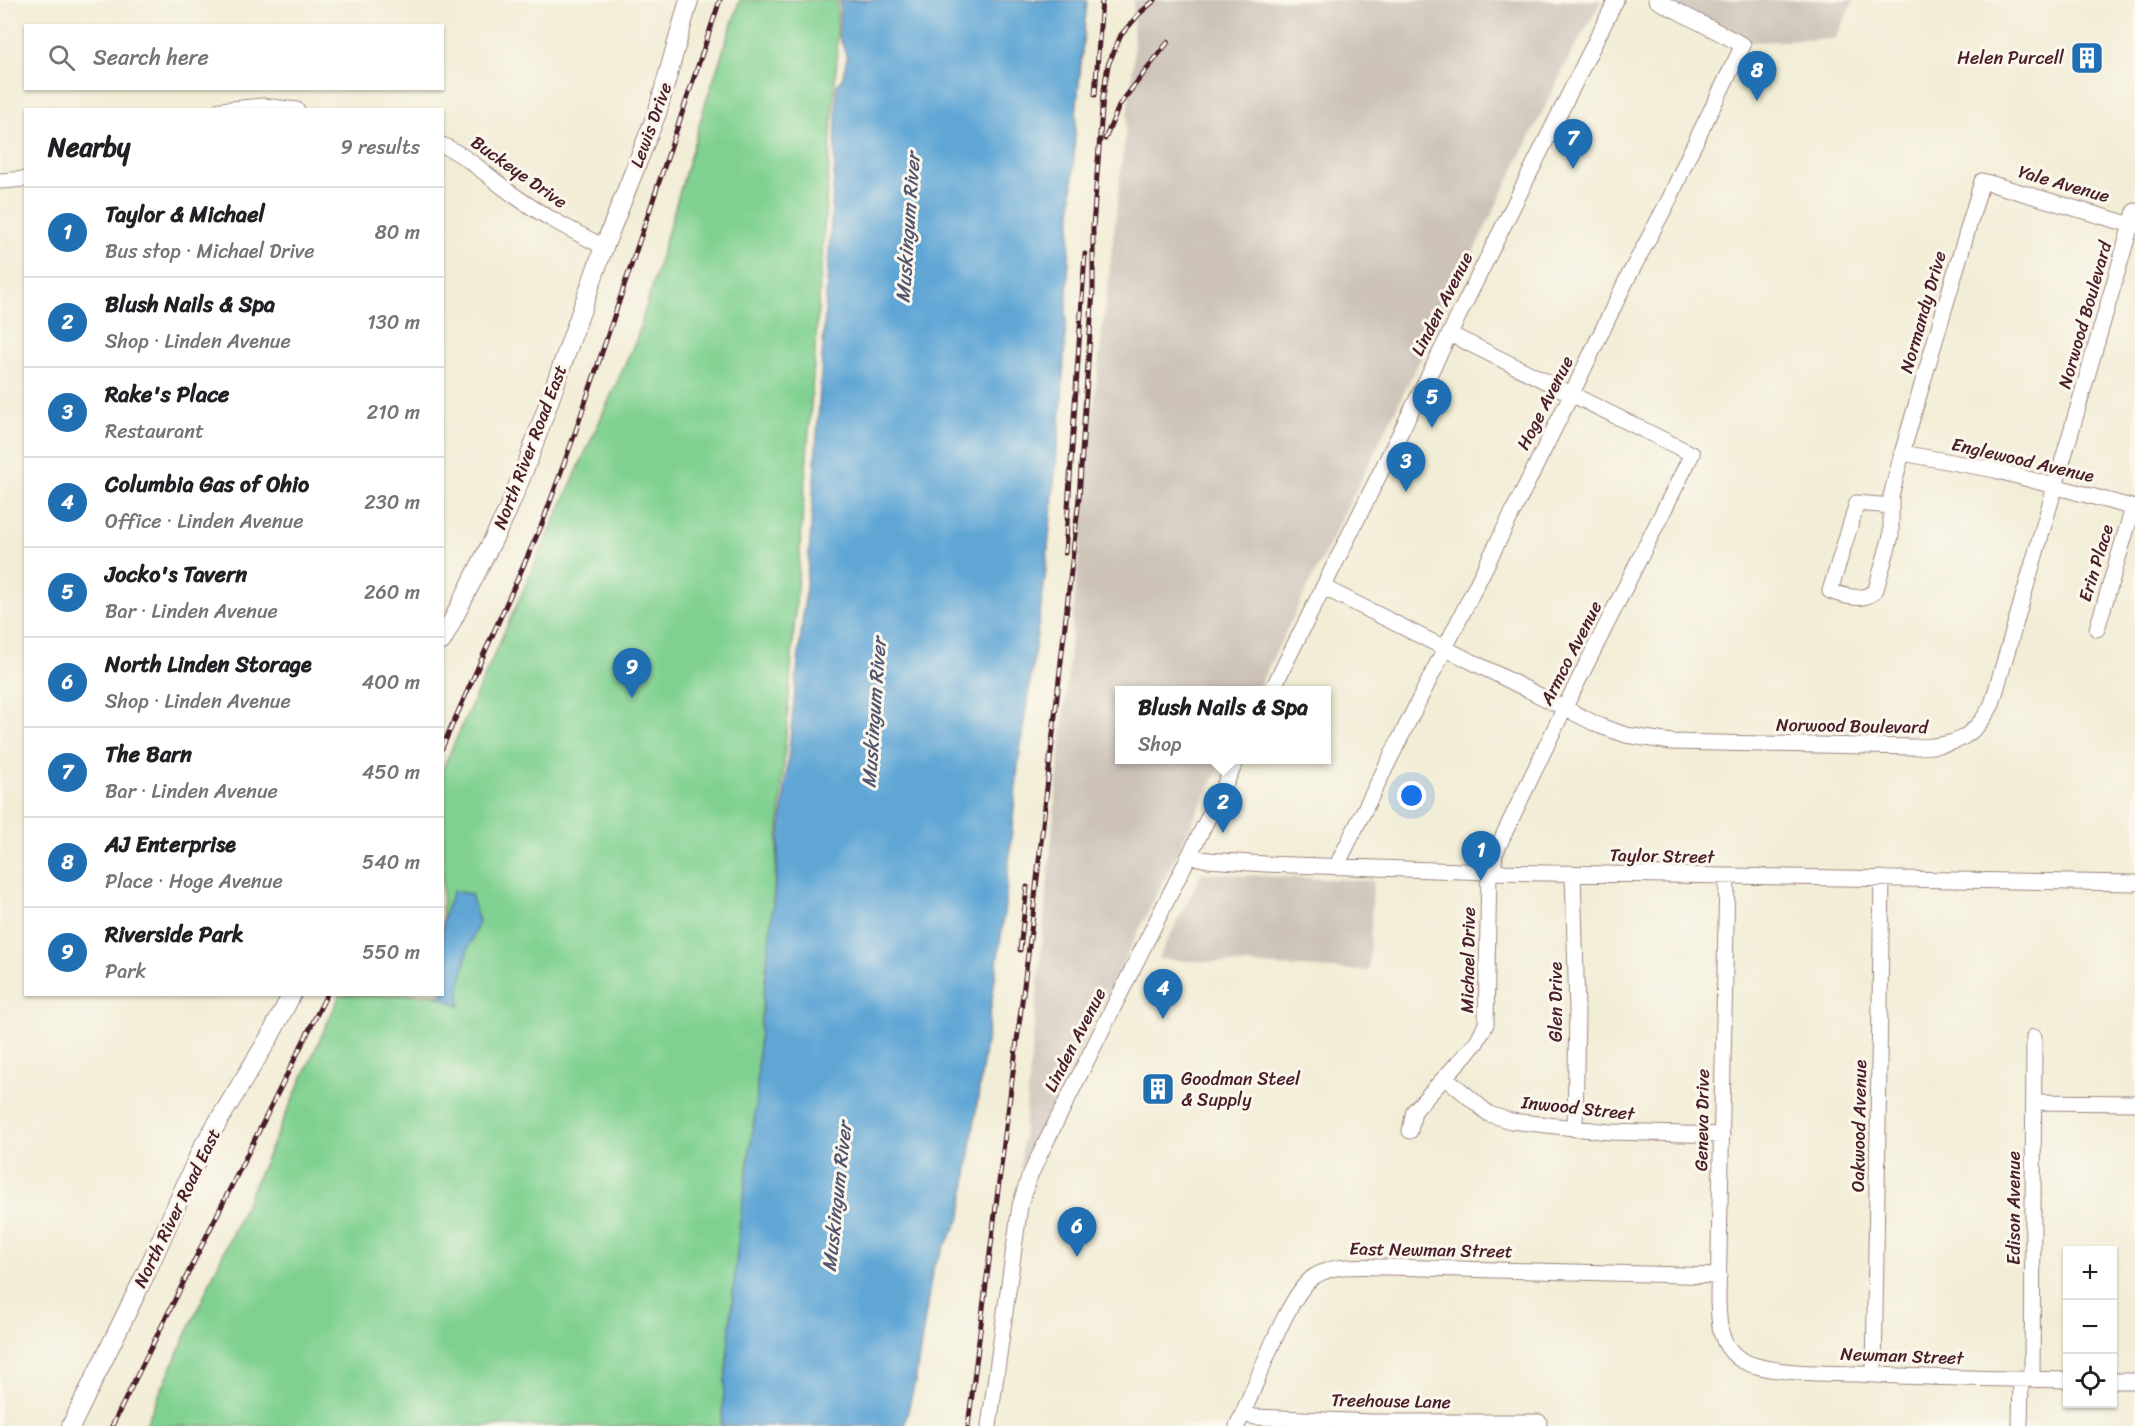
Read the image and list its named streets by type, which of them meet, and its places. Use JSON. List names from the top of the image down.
{
  "streets": {
    "main road": ["Lewis Drive", "North River Road East"],
    "street": [
      "Buckeye Drive",
      "Yale Avenue",
      "Linden Avenue",
      "Normandy Drive",
      "Norwood Boulevard",
      "Hoge Avenue",
      "Englewood Avenue",
      "Erin Place",
      "Armco Avenue",
      "Taylor Street",
      "Michael Drive",
      "Glen Drive",
      "Inwood Street",
      "Geneva Drive",
      "Oakwood Avenue",
      "Edison Avenue",
      "East Newman Street",
      "Newman Street",
      "Treehouse Lane"
    ]
  },
  "crossings": [
    ["Lewis Drive", "Buckeye Drive"],
    ["Lewis Drive", "North River Road East"],
    ["Buckeye Drive", "North River Road East"],
    ["Yale Avenue", "Normandy Drive"],
    ["Yale Avenue", "Norwood Boulevard"],
    ["Linden Avenue", "Norwood Boulevard"],
    ["Linden Avenue", "Taylor Street"],
    ["Normandy Drive", "Englewood Avenue"],
    ["Norwood Boulevard", "Hoge Avenue"],
    ["Norwood Boulevard", "Englewood Avenue"],
    ["Norwood Boulevard", "Armco Avenue"],
    ["Hoge Avenue", "Armco Avenue"],
    ["Hoge Avenue", "Taylor Street"],
    ["Englewood Avenue", "Erin Place"],
    ["Armco Avenue", "Taylor Street"],
    ["Armco Avenue", "Michael Drive"],
    ["Taylor Street", "Michael Drive"],
    ["Taylor Street", "Glen Drive"],
    ["Taylor Street", "Geneva Drive"],
    ["Taylor Street", "Oakwood Avenue"],
    ["Michael Drive", "Inwood Street"],
    ["Glen Drive", "Inwood Street"],
    ["Inwood Street", "Geneva Drive"],
    ["Geneva Drive", "East Newman Street"],
    ["Geneva Drive", "Newman Street"],
    ["Oakwood Avenue", "Newman Street"],
    ["Edison Avenue", "Newman Street"],
    ["East Newman Street", "Treehouse Lane"]
  ],
  "water": ["Muskingum River"],
  "places": {
    "building": ["Helen Purcell", "Goodman Steel & Supply"]
  },
  "page": {
    "search": "Search here",
    "pins": [
      "8",
      "7",
      "5",
      "3",
      "9",
      "2",
      "1",
      "4",
      "6"
    ],
    "heading": ["Nearby", "9 results"],
    "list": [
      {
        "mark": "1",
        "name": "Taylor & Michael",
        "note": "Bus stop · Michael Drive",
        "value": "80 m"
      },
      {
        "mark": "2",
        "name": "Blush Nails & Spa",
        "note": "Shop · Linden Avenue",
        "value": "130 m"
      },
      {
        "mark": "3",
        "name": "Rake's Place",
        "note": "Restaurant",
        "value": "210 m"
      },
      {
        "mark": "4",
        "name": "Columbia Gas of Ohio",
        "note": "Office · Linden Avenue",
        "value": "230 m"
      },
      {
        "mark": "5",
        "name": "Jocko's Tavern",
        "note": "Bar · Linden Avenue",
        "value": "260 m"
      },
      {
        "mark": "6",
        "name": "North Linden Storage",
        "note": "Shop · Linden Avenue",
        "value": "400 m"
      },
      {
        "mark": "7",
        "name": "The Barn",
        "note": "Bar · Linden Avenue",
        "value": "450 m"
      },
      {
        "mark": "8",
        "name": "AJ Enterprise",
        "note": "Place · Hoge Avenue",
        "value": "540 m"
      },
      {
        "mark": "9",
        "name": "Riverside Park",
        "note": "Park",
        "value": "550 m"
      }
    ],
    "popup": ["Blush Nails & Spa", "Shop"],
    "map_buttons": ["+", "−"]
  }
}
